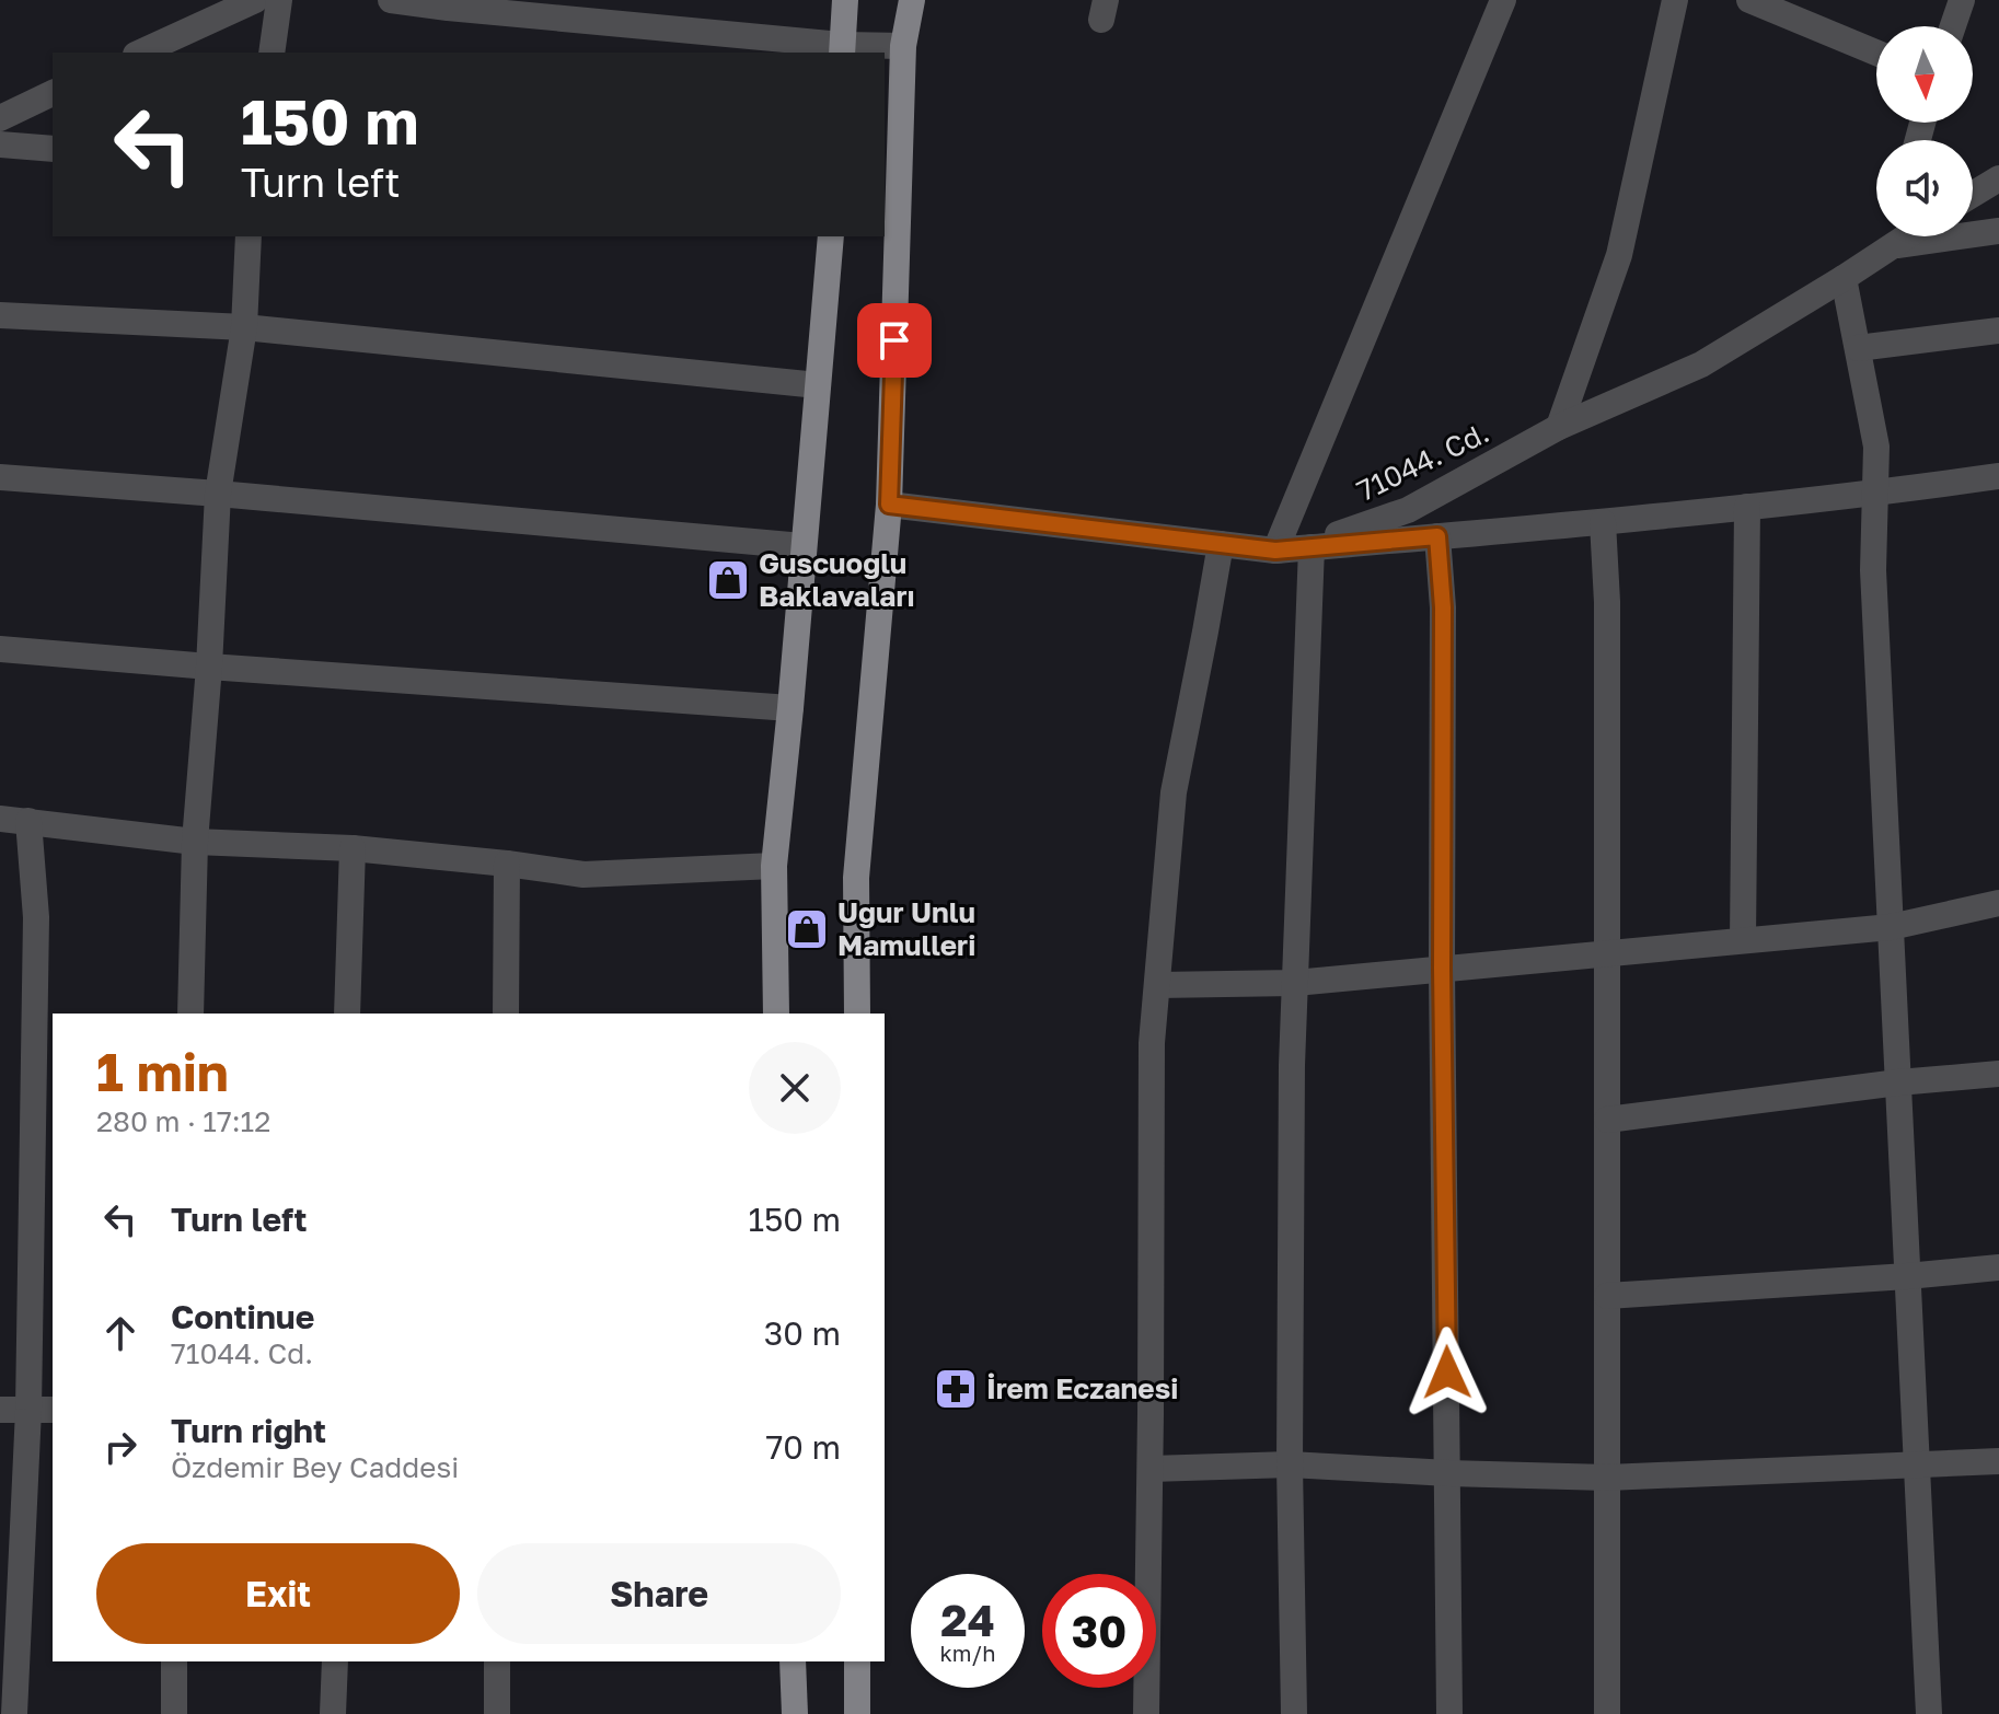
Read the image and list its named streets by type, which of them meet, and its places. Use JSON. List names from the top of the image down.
{
  "streets": {
    "street": ["71044. Cd."]
  },
  "places": {
    "shop": ["Guscuoglu Baklavaları", "Ugur Unlu Mamulleri"],
    "pharmacy": ["İrem Eczanesi"]
  },
  "north": "bottom",
  "page": {
    "turn": ["150 m", "Turn left"],
    "heading": ["1 min", "280 m · 17:12"],
    "list": [
      {
        "name": "Turn left",
        "value": "150 m"
      },
      {
        "name": "Continue",
        "note": "71044. Cd.",
        "value": "30 m"
      },
      {
        "name": "Turn right",
        "note": "Özdemir Bey Caddesi",
        "value": "70 m"
      }
    ],
    "buttons": ["Exit", "Share"],
    "speed": "24 km/h",
    "limit": "30"
  }
}
